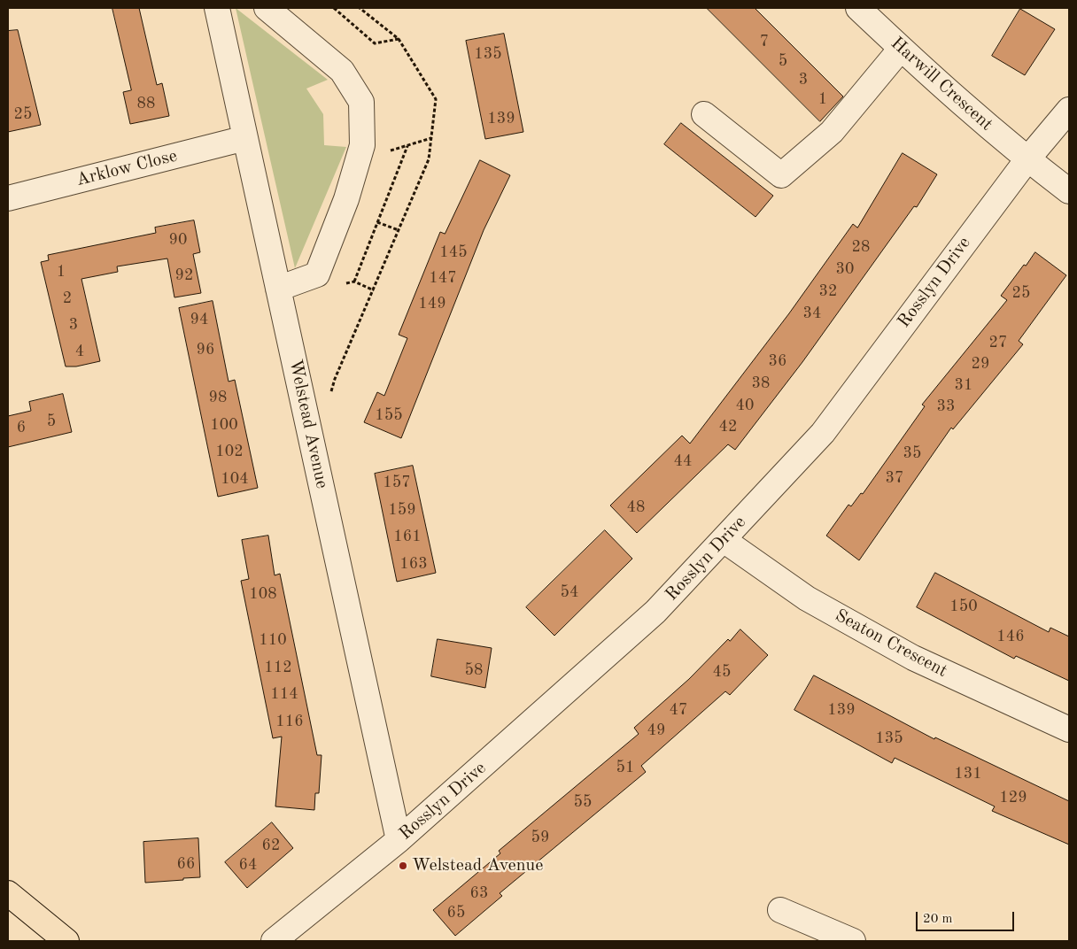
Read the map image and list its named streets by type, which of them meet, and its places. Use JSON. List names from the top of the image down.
{
  "streets": {
    "street": [
      "Harwill Crescent",
      "Arklow Close",
      "Rosslyn Drive",
      "Welstead Avenue",
      "Seaton Crescent"
    ]
  },
  "crossings": [
    ["Harwill Crescent", "Rosslyn Drive"],
    ["Arklow Close", "Welstead Avenue"],
    ["Rosslyn Drive", "Welstead Avenue"],
    ["Rosslyn Drive", "Seaton Crescent"]
  ],
  "places": ["Welstead Avenue"],
  "house_numbers": [
    "7",
    "135",
    "5",
    "3",
    "1",
    "88",
    "25",
    "139",
    "90",
    "28",
    "145",
    "30",
    "1",
    "92",
    "147",
    "32",
    "25",
    "2",
    "149",
    "34",
    "94",
    "3",
    "27",
    "96",
    "4",
    "36",
    "29",
    "38",
    "31",
    "98",
    "40",
    "33",
    "155",
    "5",
    "100",
    "42",
    "6",
    "102",
    "35",
    "44",
    "37",
    "104",
    "157",
    "48",
    "159",
    "161",
    "163",
    "54",
    "108",
    "150",
    "146",
    "110",
    "112",
    "58",
    "45",
    "114",
    "47",
    "139",
    "116",
    "49",
    "135",
    "51",
    "131",
    "129",
    "55",
    "59",
    "62",
    "66",
    "64",
    "63",
    "65"
  ],
  "scale_bar": "20 m"
}
